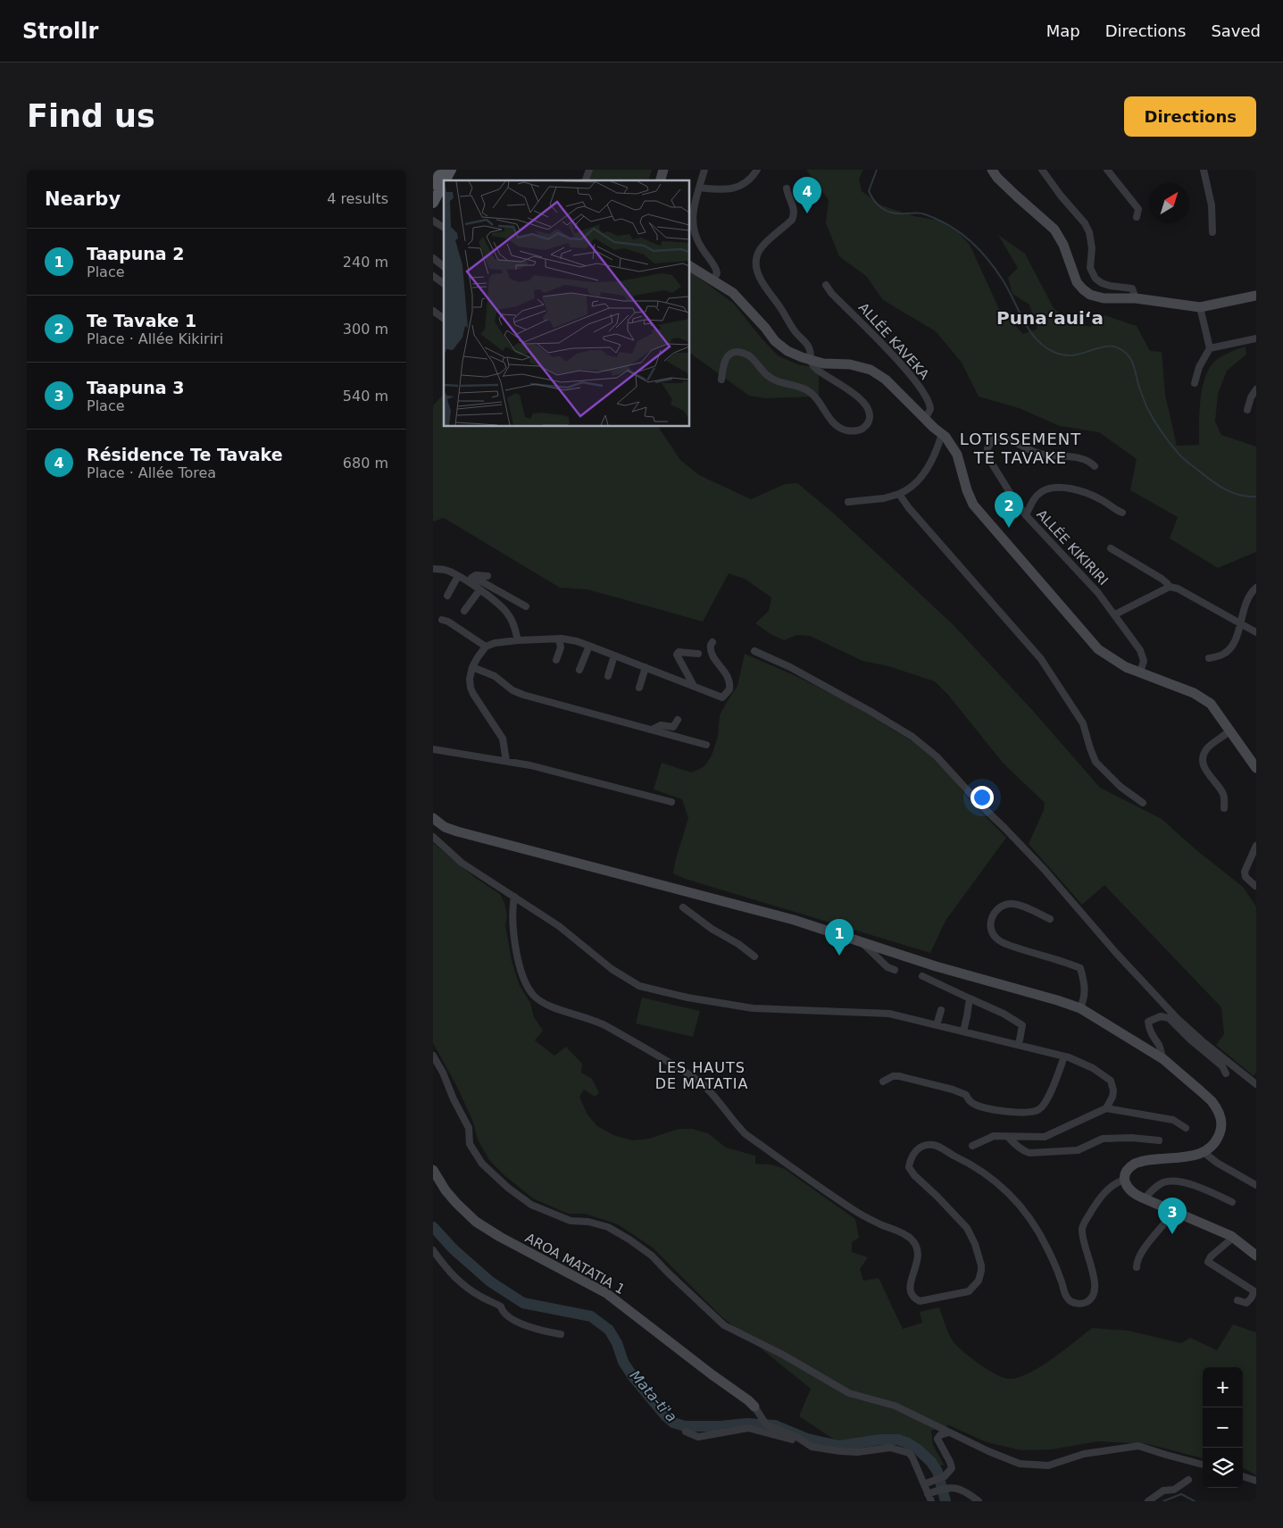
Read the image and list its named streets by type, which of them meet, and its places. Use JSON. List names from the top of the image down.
{
  "streets": {
    "main road": ["AROA MATATIA 1"],
    "street": ["ALLÉE KAVEKA", "ALLÉE KIKIRIRI"]
  },
  "districts": ["Punaʻauiʻa", "LOTISSEMENT TE TAVAKE", "LES HAUTS DE MATATIA"],
  "water": ["Mata-ti'a"],
  "north": "top right",
  "page": {
    "header": "Strollr",
    "nav": ["Map", "Directions", "Saved"],
    "buttons": "Directions",
    "title": "Find us",
    "heading": ["Nearby", "4 results"],
    "pins": [
      "4",
      "2",
      "1",
      "3"
    ],
    "list": [
      {
        "mark": "1",
        "name": "Taapuna 2",
        "note": "Place",
        "value": "240 m"
      },
      {
        "mark": "2",
        "name": "Te Tavake 1",
        "note": "Place · Allée Kikiriri",
        "value": "300 m"
      },
      {
        "mark": "3",
        "name": "Taapuna 3",
        "note": "Place",
        "value": "540 m"
      },
      {
        "mark": "4",
        "name": "Résidence Te Tavake",
        "note": "Place · Allée Torea",
        "value": "680 m"
      }
    ],
    "map_buttons": ["+", "−"]
  }
}
